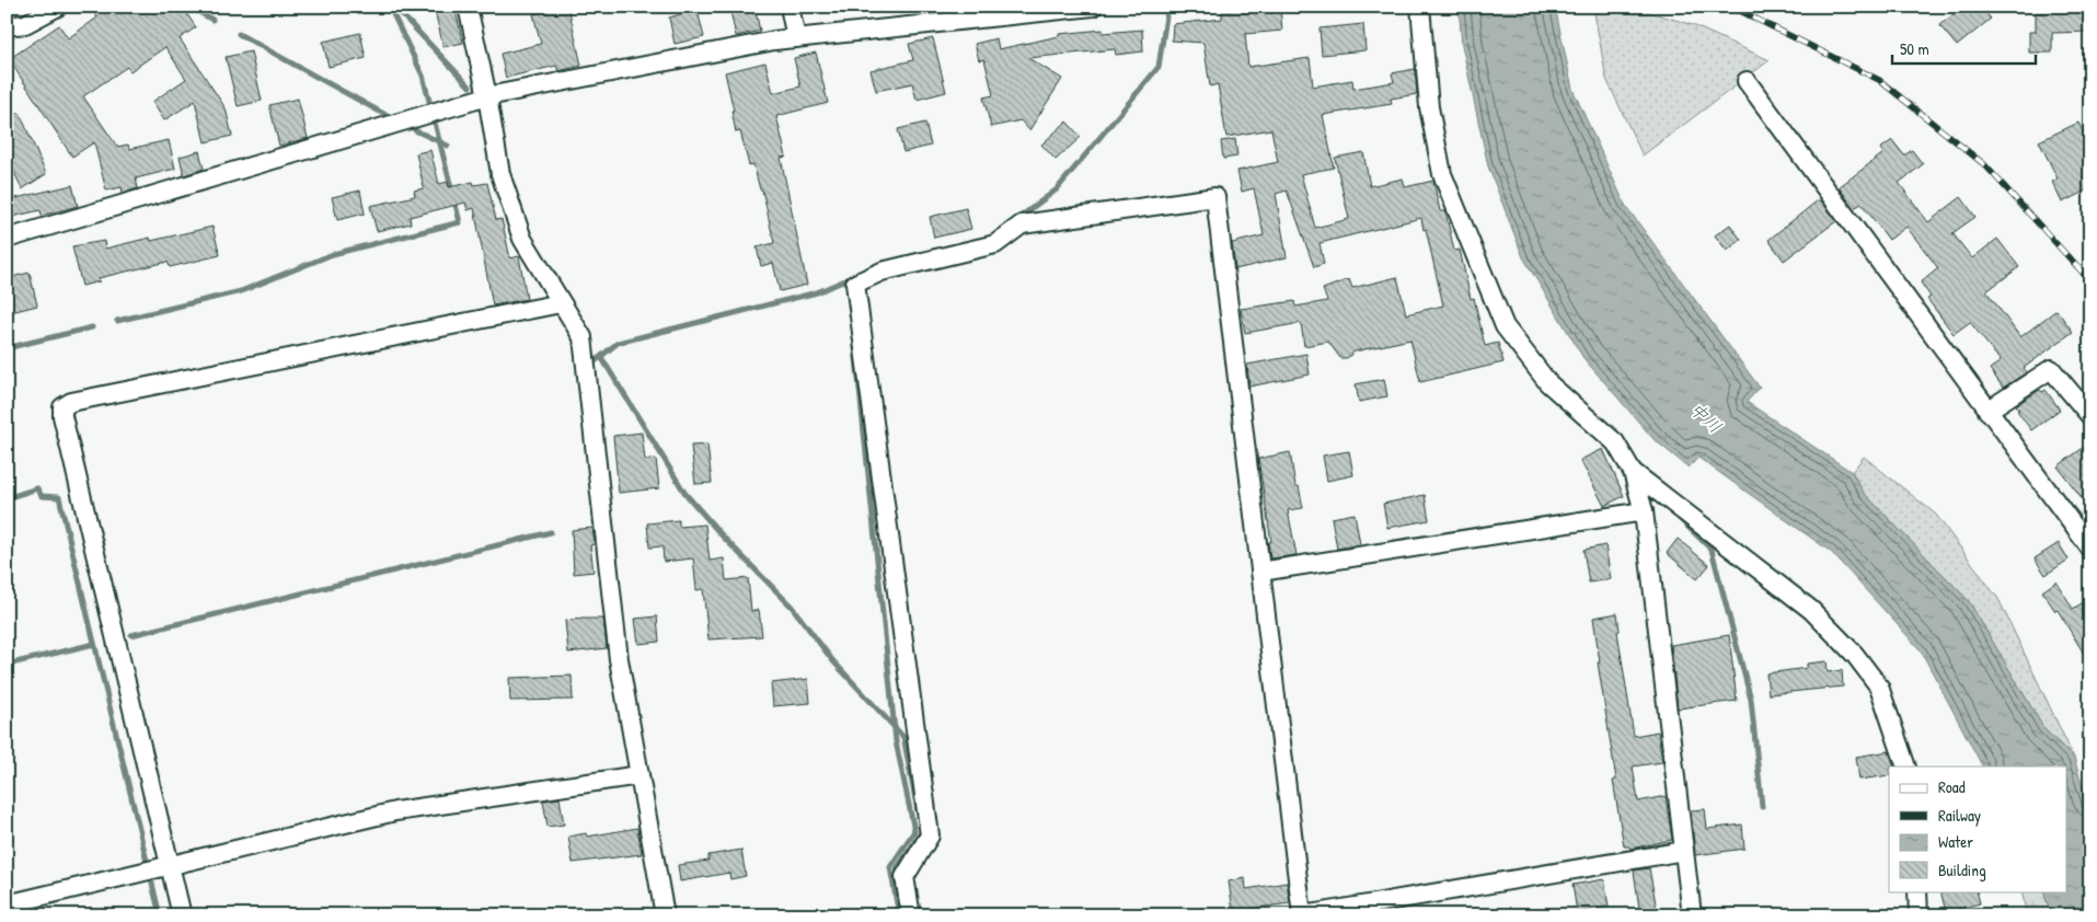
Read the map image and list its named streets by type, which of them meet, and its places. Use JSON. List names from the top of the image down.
{
  "water": ["中川"],
  "legend": [
    "Road",
    "Railway",
    "Water",
    "Building"
  ],
  "scale_bar": "50 m"
}
